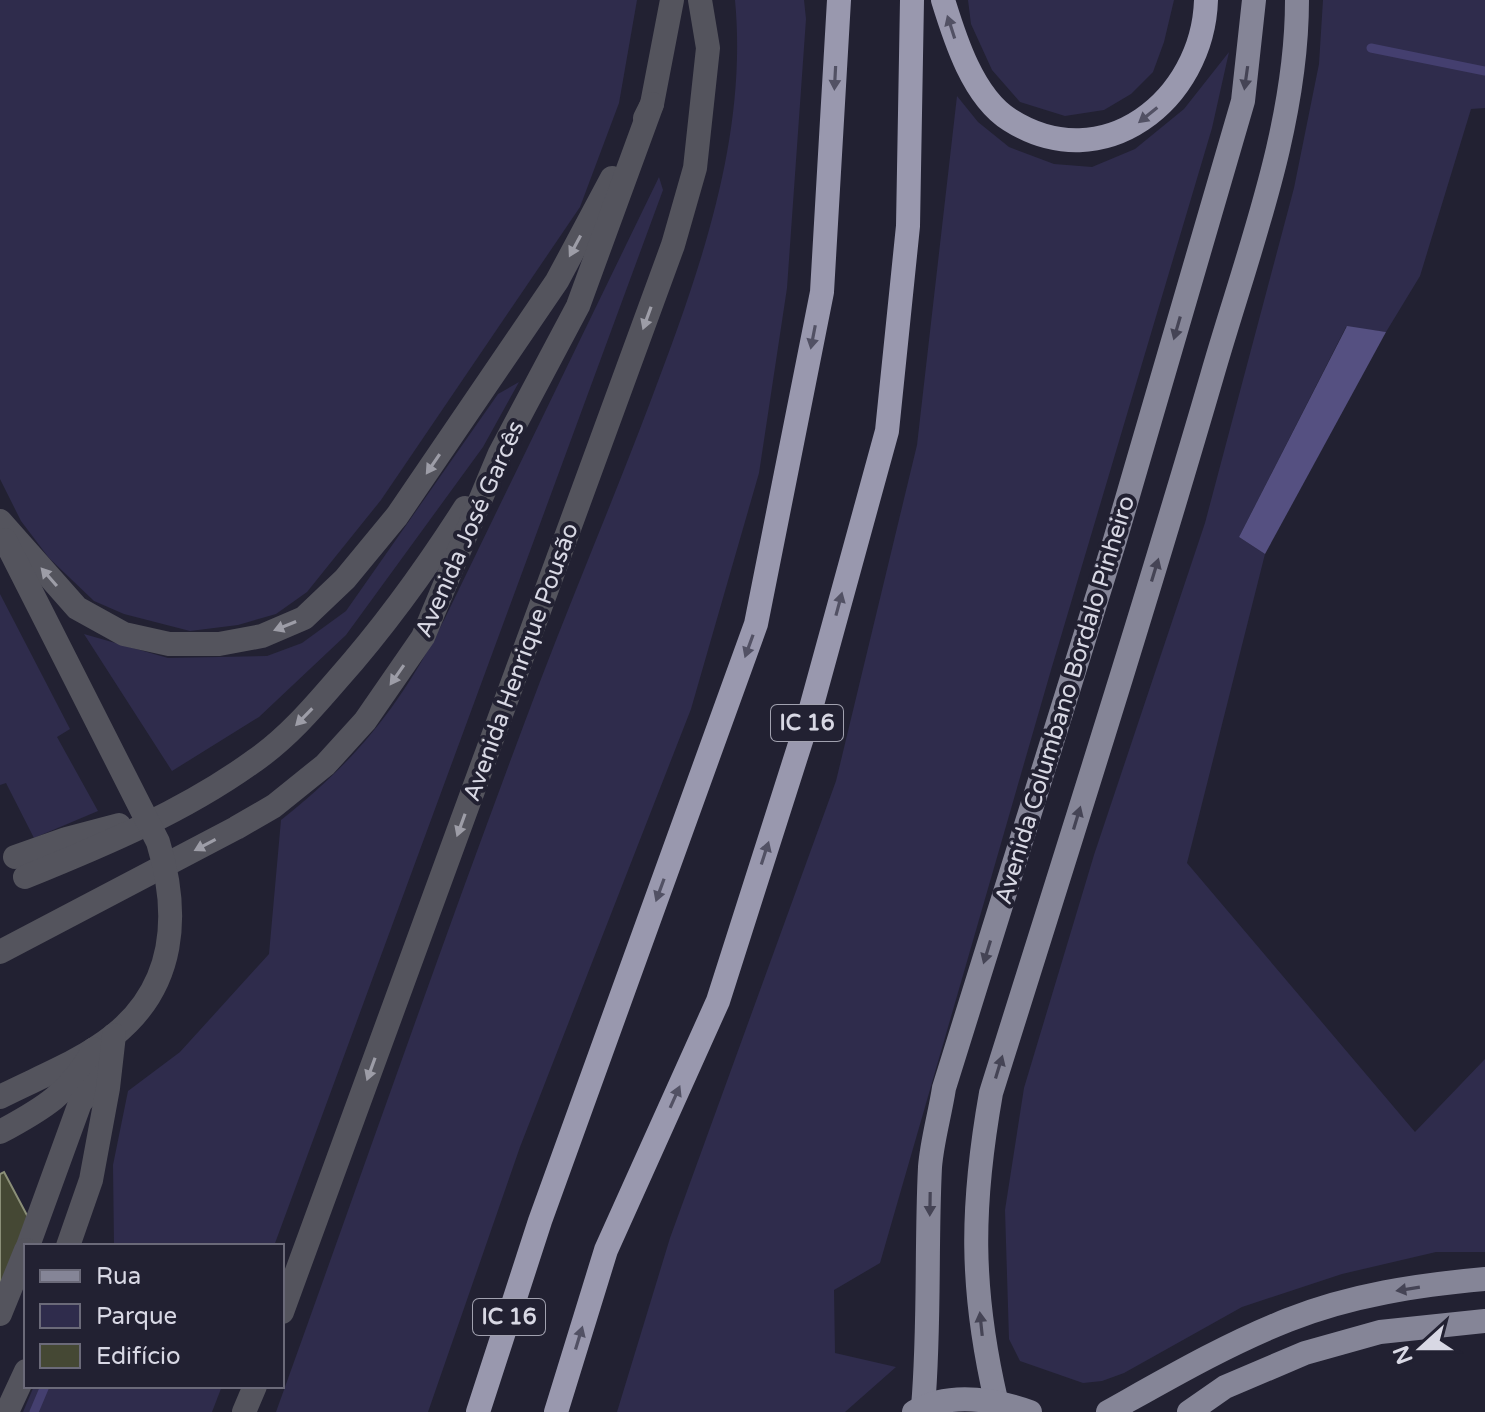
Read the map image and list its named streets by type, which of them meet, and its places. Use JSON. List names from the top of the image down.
{
  "streets": {
    "highway": ["IC 16"],
    "main road": ["Avenida Columbano Bordalo Pinheiro"],
    "street": ["Avenida José Garcês", "Avenida Henrique Pousão"]
  },
  "one_way": ["Avenida Henrique Pousão"],
  "legend": ["Rua", "Parque", "Edifício"],
  "north": "left"
}
